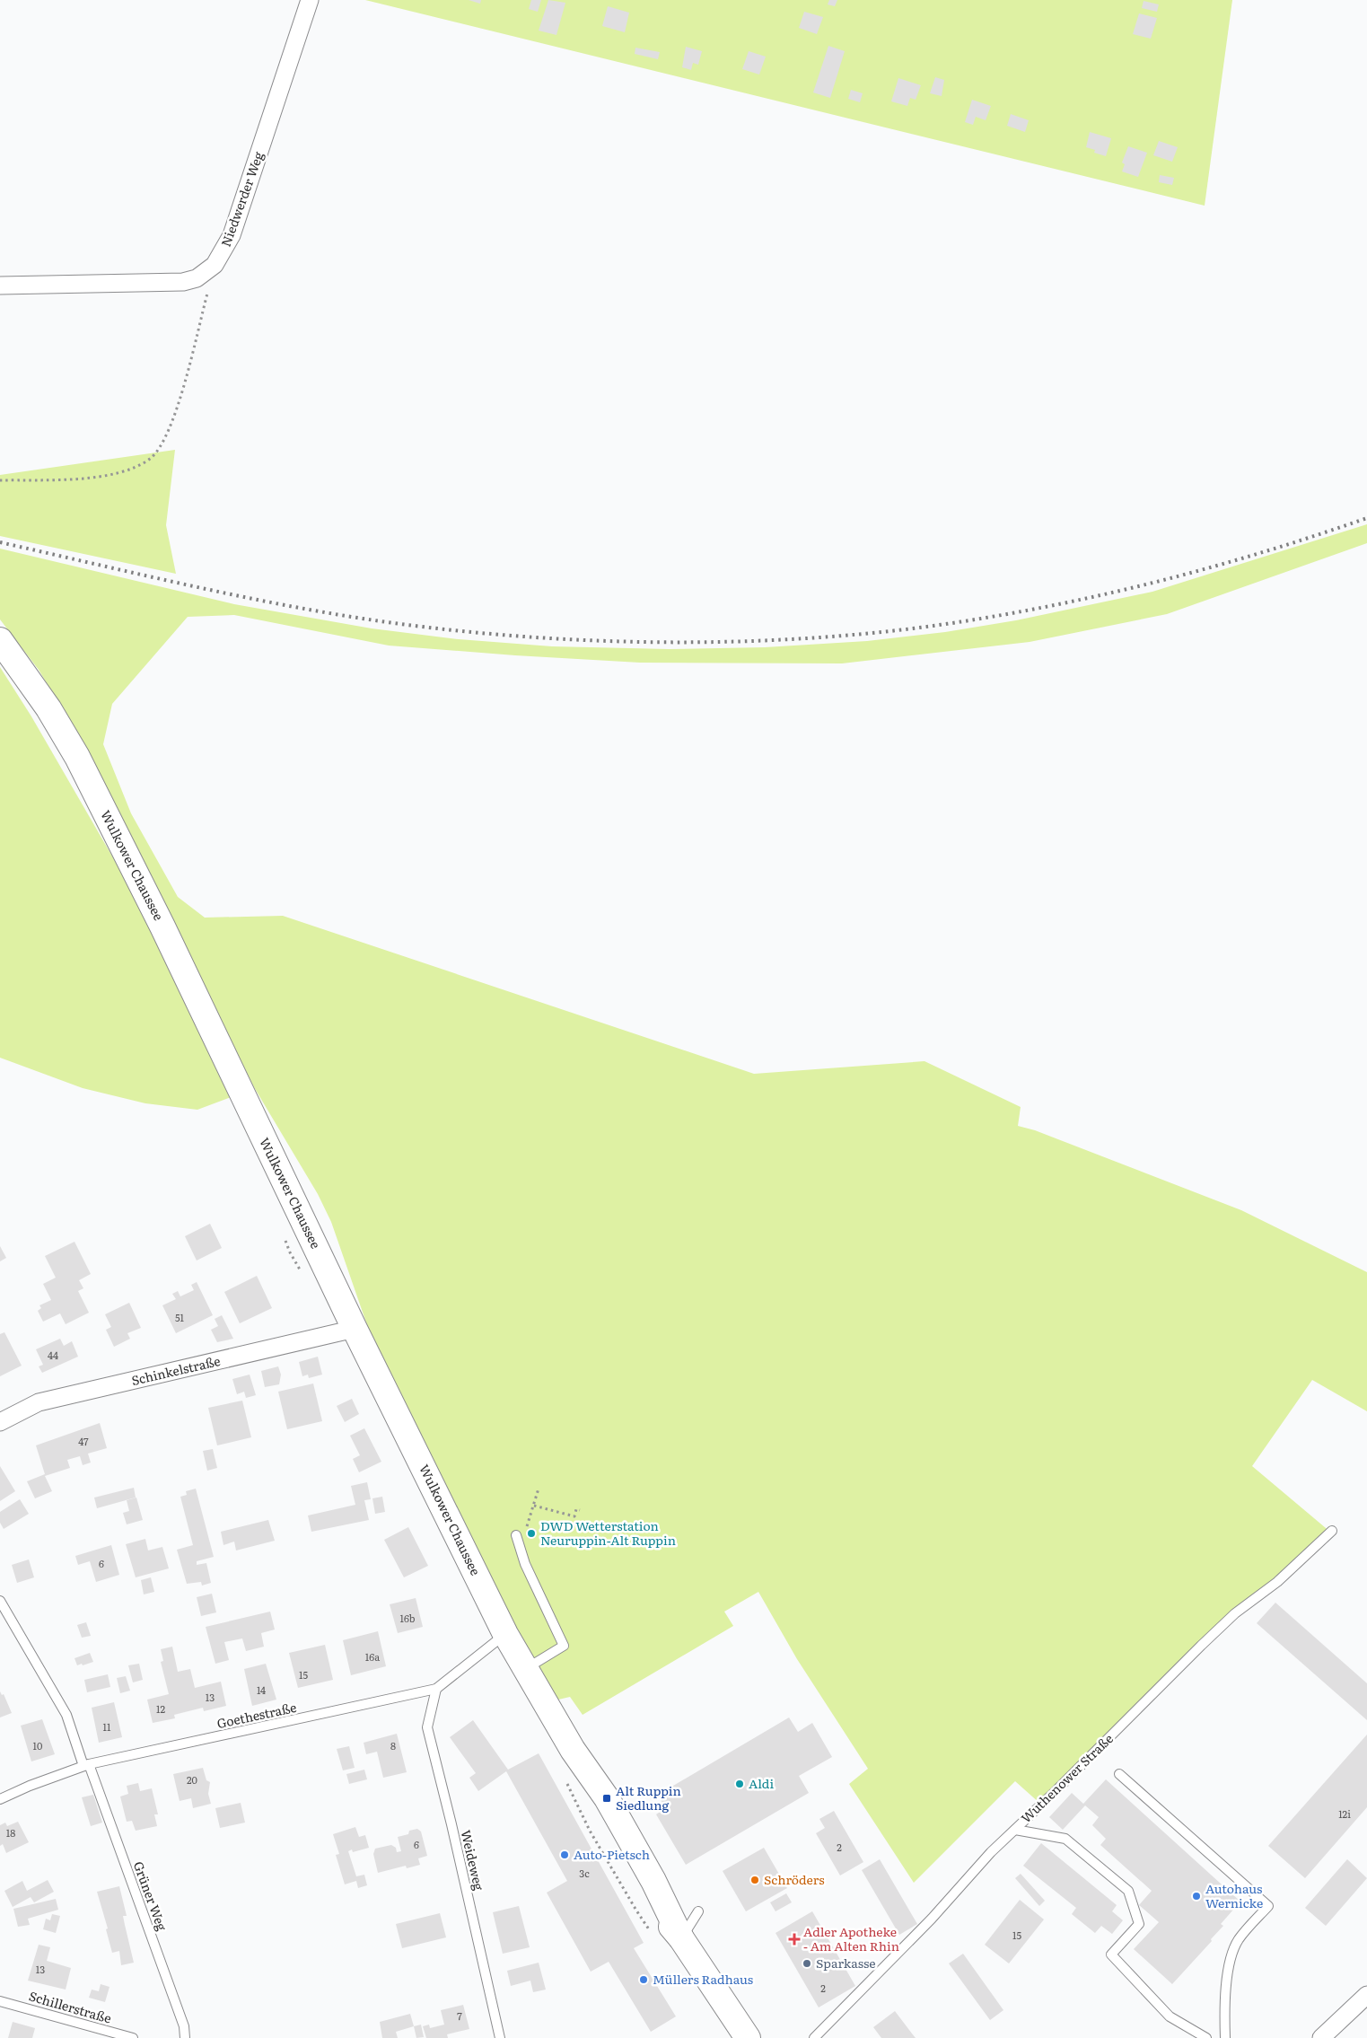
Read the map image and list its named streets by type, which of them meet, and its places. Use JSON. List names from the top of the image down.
{
  "streets": {
    "main road": ["Wulkower Chaussee"],
    "street": ["Niedwerder Weg", "Schinkelstraße"],
    "lane": [
      "Goethestraße",
      "Wuthenower Straße",
      "Weideweg",
      "Grüner Weg",
      "Schillerstraße"
    ]
  },
  "crossings": [
    ["Wulkower Chaussee", "Schinkelstraße"],
    ["Wulkower Chaussee", "Goethestraße"],
    ["Goethestraße", "Weideweg"],
    ["Goethestraße", "Grüner Weg"]
  ],
  "places": {
    "other": [
      "DWD Wetterstation Neuruppin-Alt Ruppin",
      "Aldi",
      "Auto-Pietsch",
      "Schröders",
      "Autohaus Wernicke",
      "Sparkasse",
      "Müllers Radhaus"
    ],
    "transit": ["Alt Ruppin Siedlung"],
    "health": ["Adler Apotheke - Am Alten Rhin"]
  },
  "house_numbers": [
    "51",
    "44",
    "47",
    "6",
    "16b",
    "16a",
    "15",
    "14",
    "13",
    "12",
    "11",
    "10",
    "8",
    "20",
    "12i",
    "18",
    "6",
    "2",
    "3c",
    "15",
    "13",
    "2",
    "7"
  ]
}
